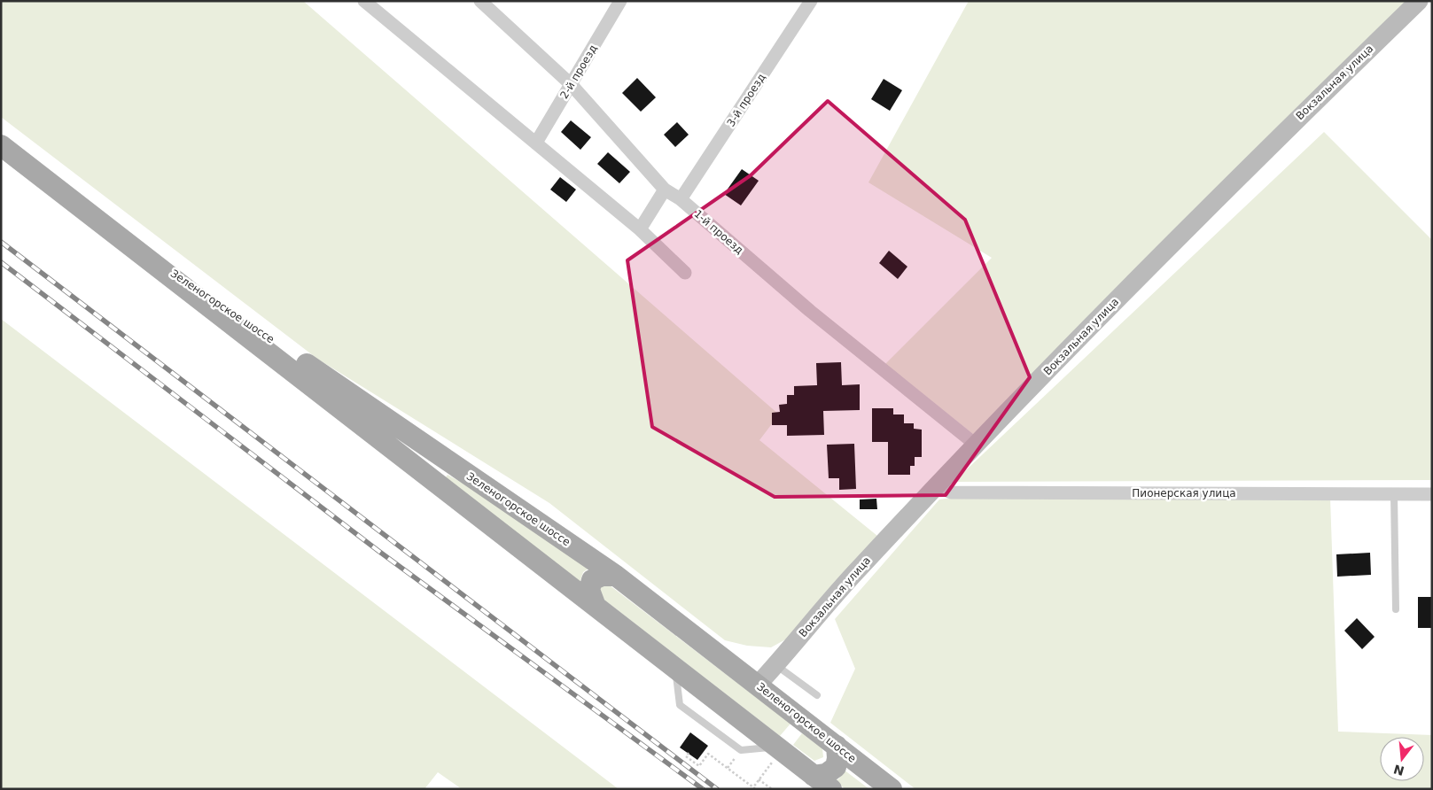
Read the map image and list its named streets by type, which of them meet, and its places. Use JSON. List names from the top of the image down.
{
  "streets": {
    "main road": ["Зеленогорское шоссе"],
    "street": [
      "2-й проезд",
      "Вокзальная улица",
      "3-й проезд",
      "1-й проезд",
      "Пионерская улица"
    ]
  },
  "crossings": [
    ["2-й проезд", "1-й проезд"],
    ["Вокзальная улица", "1-й проезд"],
    ["Вокзальная улица", "Зеленогорское шоссе"],
    ["Вокзальная улица", "Пионерская улица"],
    ["3-й проезд", "1-й проезд"]
  ],
  "north": "bottom"
}
